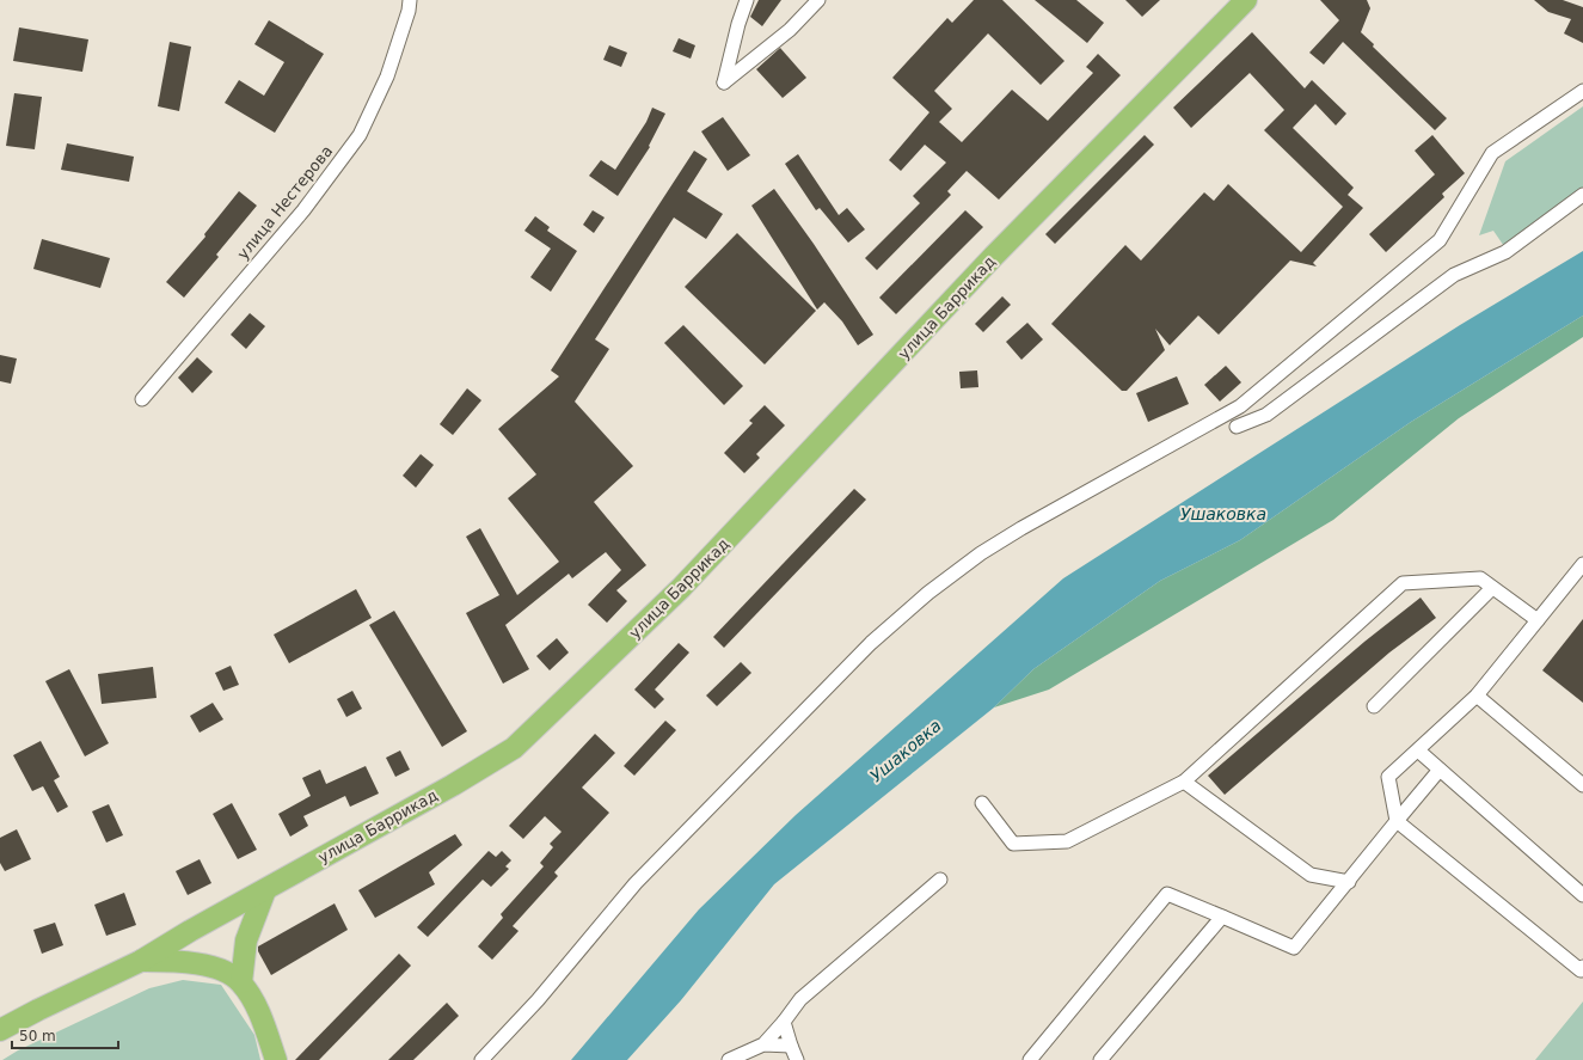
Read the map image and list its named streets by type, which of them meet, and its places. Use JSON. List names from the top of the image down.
{
  "streets": {
    "main road": ["улица Баррикад"],
    "street": ["улица Нестерова"]
  },
  "water": ["Ушаковка"],
  "scale_bar": "50 m"
}
